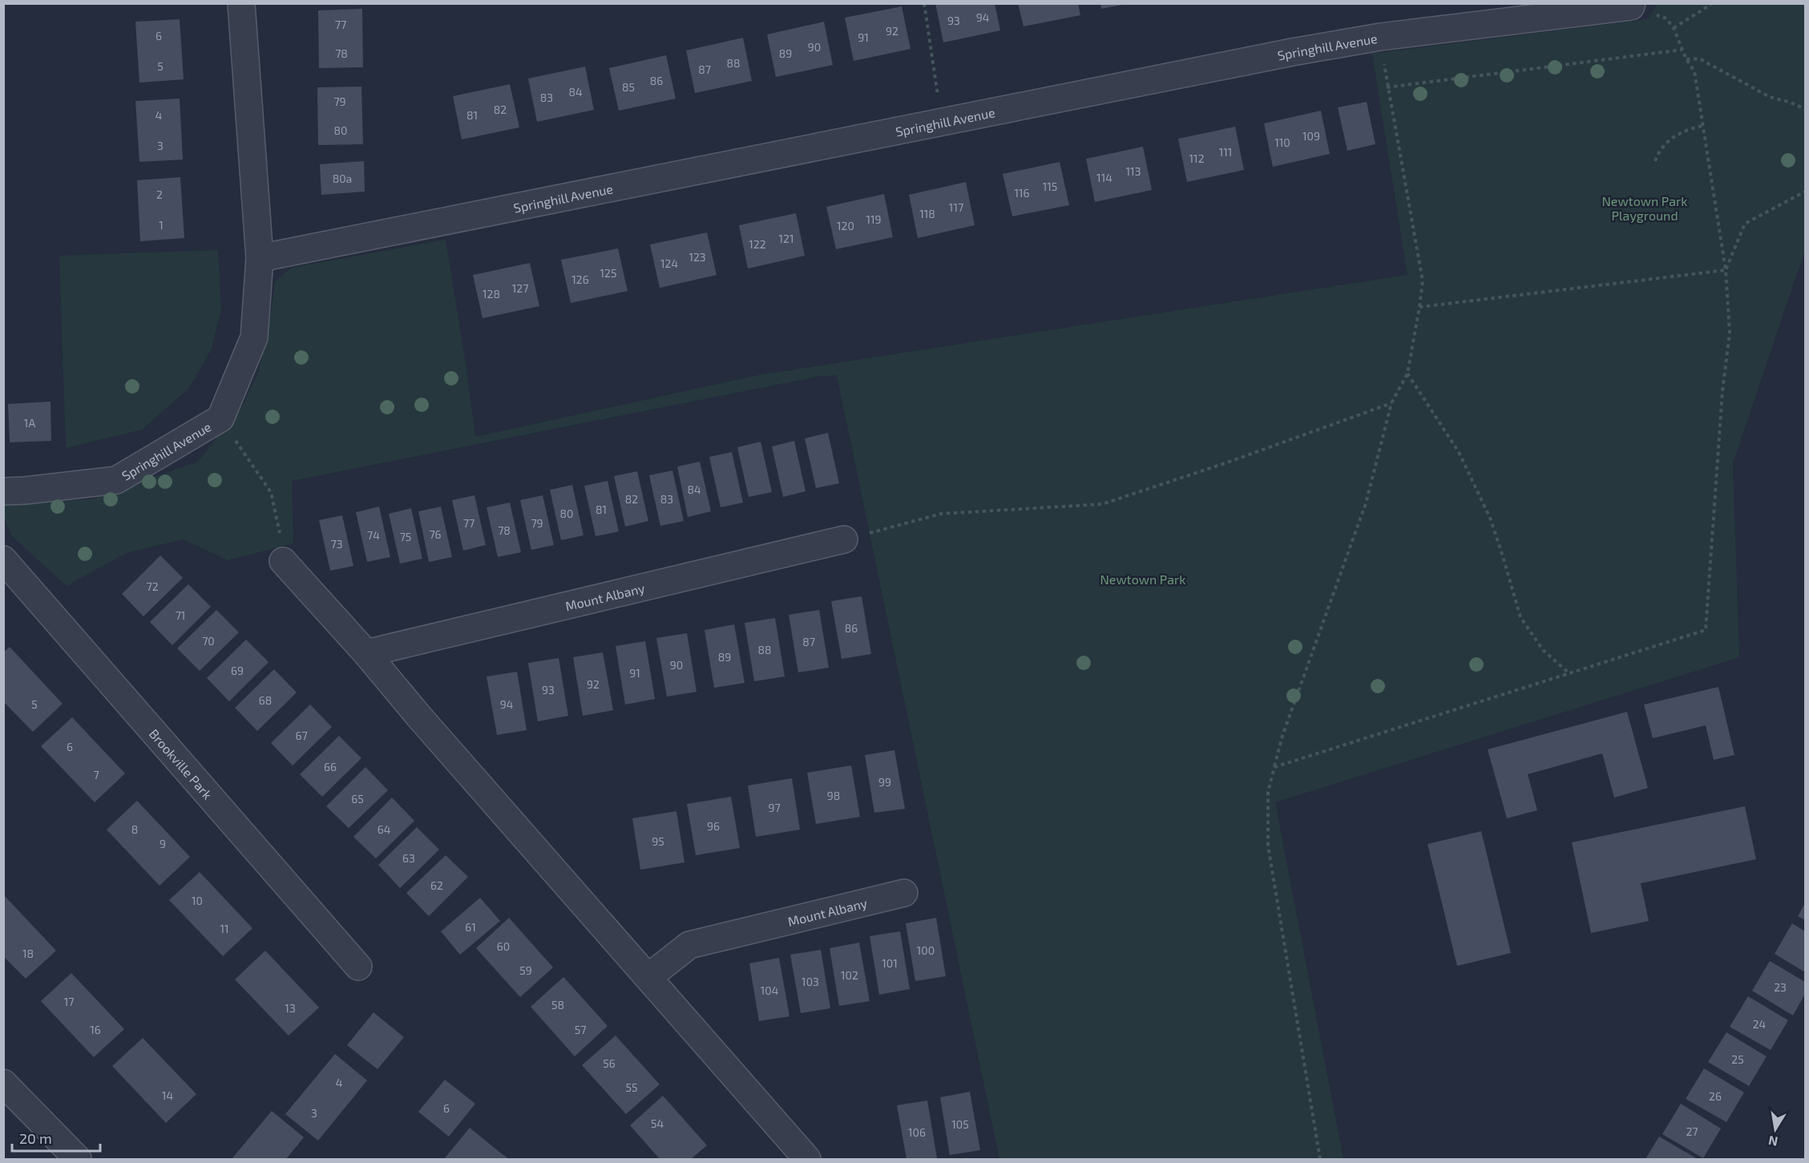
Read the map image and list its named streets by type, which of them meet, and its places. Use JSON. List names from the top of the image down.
{
  "streets": {
    "street": ["Springhill Avenue", "Mount Albany", "Brookville Park"]
  },
  "parks": ["Newtown Park Playground", "Newtown Park"],
  "house_numbers": [
    "94",
    "93",
    "77",
    "92",
    "6",
    "91",
    "90",
    "78",
    "89",
    "88",
    "5",
    "87",
    "86",
    "85",
    "84",
    "83",
    "79",
    "82",
    "4",
    "81",
    "80",
    "109",
    "110",
    "3",
    "111",
    "112",
    "113",
    "114",
    "80a",
    "115",
    "116",
    "2",
    "117",
    "118",
    "119",
    "1",
    "120",
    "121",
    "122",
    "123",
    "124",
    "125",
    "126",
    "127",
    "128",
    "1A",
    "84",
    "82",
    "83",
    "81",
    "80",
    "77",
    "79",
    "78",
    "76",
    "74",
    "75",
    "73",
    "72",
    "71",
    "86",
    "70",
    "87",
    "88",
    "89",
    "90",
    "69",
    "91",
    "92",
    "93",
    "68",
    "5",
    "94",
    "67",
    "6",
    "66",
    "7",
    "99",
    "98",
    "65",
    "97",
    "96",
    "8",
    "64",
    "95",
    "9",
    "63",
    "62",
    "10",
    "61",
    "11",
    "60",
    "100",
    "18",
    "101",
    "59",
    "102",
    "103",
    "23",
    "104",
    "17",
    "58",
    "13",
    "24",
    "16",
    "57",
    "25",
    "56",
    "4",
    "55",
    "14",
    "26",
    "6",
    "3",
    "54",
    "105",
    "27",
    "106"
  ],
  "scale_bar": "20 m",
  "north": "bottom"
}
